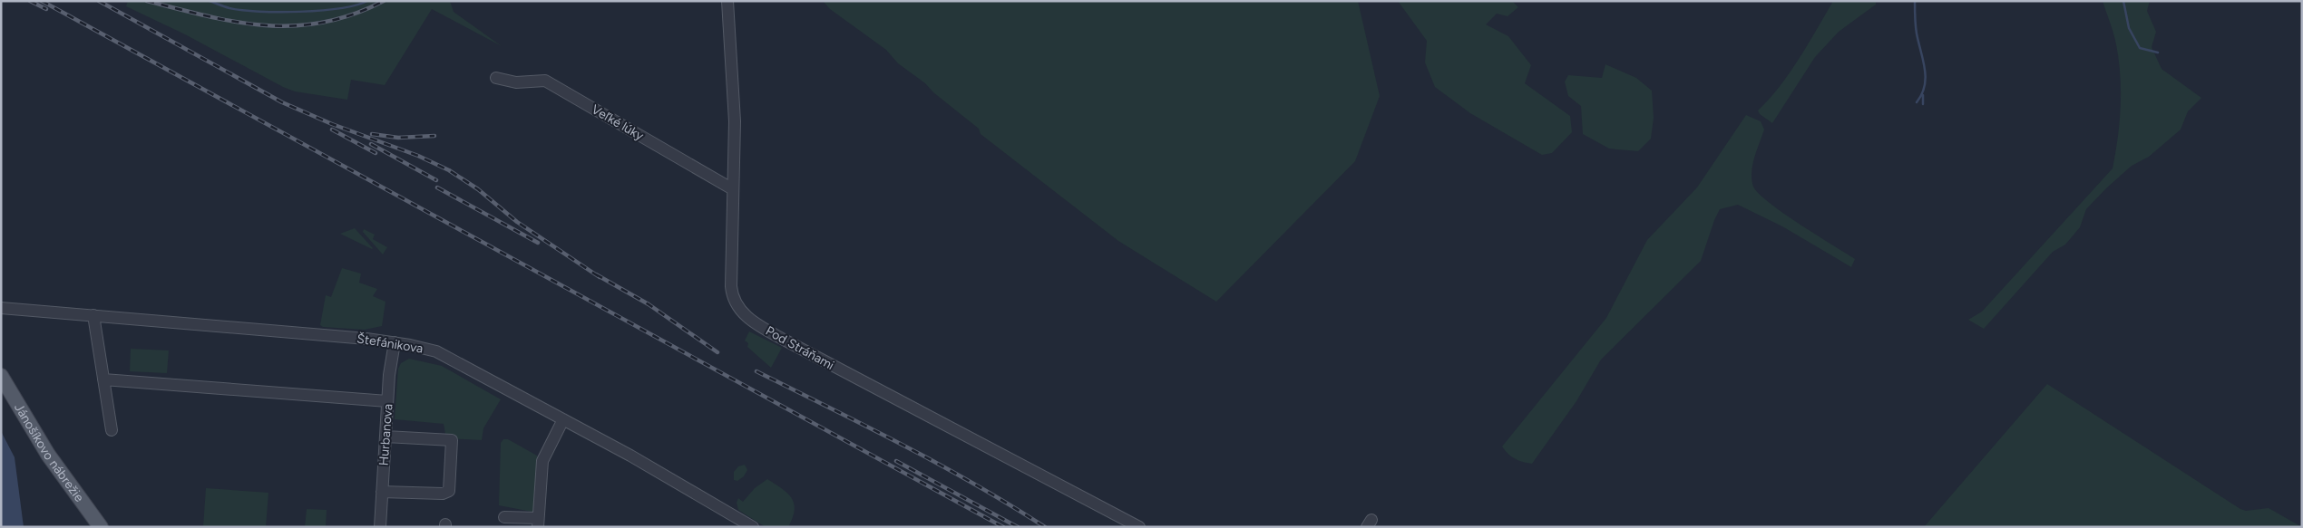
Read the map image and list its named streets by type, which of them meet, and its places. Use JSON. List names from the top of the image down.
{
  "streets": {
    "main road": ["Jánošíkovo nábrežie"],
    "street": [
      "Veľké lúky",
      "Štefánikova",
      "Pod Stráňami",
      "Hurbanova"
    ]
  },
  "crossings": [
    ["Veľké lúky", "Pod Stráňami"],
    ["Štefánikova", "Hurbanova"]
  ]
}
